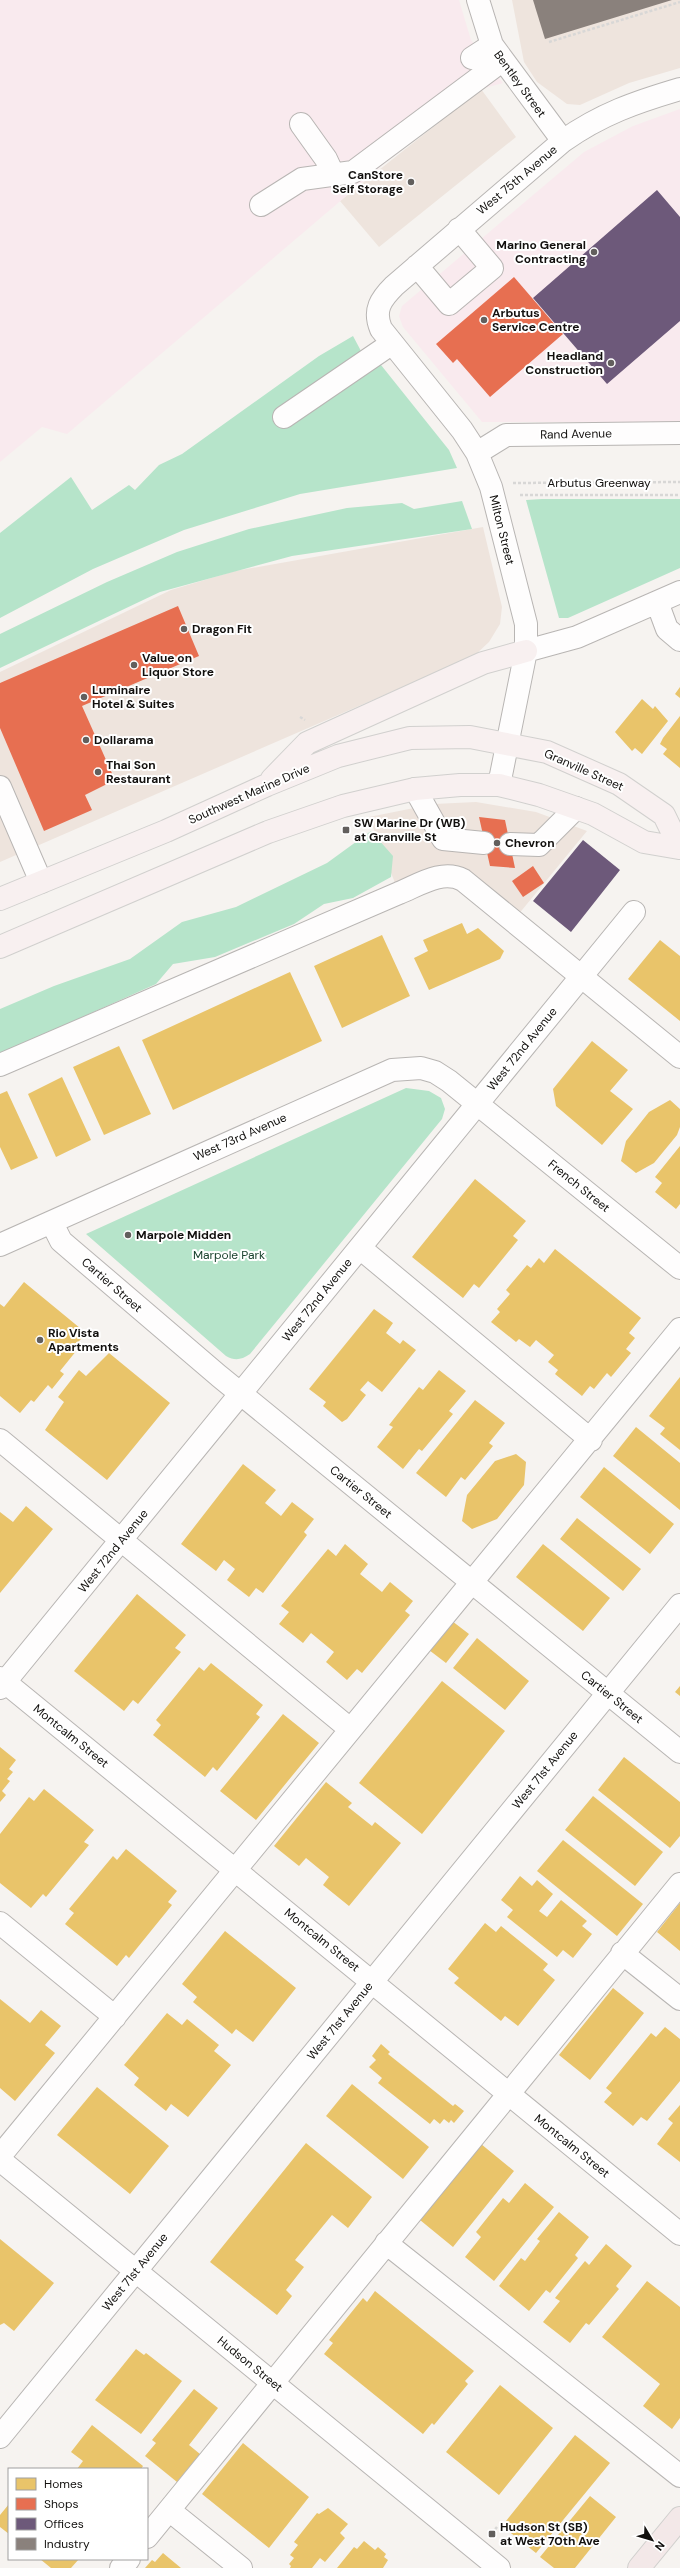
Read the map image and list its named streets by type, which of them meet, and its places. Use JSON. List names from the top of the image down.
{
  "streets": {
    "main road": ["Granville Street", "Southwest Marine Drive"],
    "street": [
      "Bentley Street",
      "West 75th Avenue",
      "Rand Avenue",
      "Milton Street",
      "West 72nd Avenue",
      "West 73rd Avenue",
      "French Street",
      "Cartier Street",
      "Montcalm Street",
      "West 71st Avenue",
      "Hudson Street"
    ],
    "path": ["Arbutus Greenway"]
  },
  "crossings": [
    ["Bentley Street", "West 75th Avenue"],
    ["West 75th Avenue", "Milton Street"],
    ["Rand Avenue", "Milton Street"],
    ["Milton Street", "Granville Street"],
    ["Milton Street", "Southwest Marine Drive"],
    ["Granville Street", "Southwest Marine Drive"],
    ["West 72nd Avenue", "West 73rd Avenue"],
    ["West 72nd Avenue", "French Street"],
    ["West 72nd Avenue", "Cartier Street"],
    ["West 72nd Avenue", "Montcalm Street"],
    ["West 73rd Avenue", "French Street"],
    ["West 73rd Avenue", "Cartier Street"],
    ["Cartier Street", "West 71st Avenue"],
    ["Montcalm Street", "West 71st Avenue"],
    ["West 71st Avenue", "Hudson Street"]
  ],
  "parks": ["Marpole Park"],
  "places": {
    "other": [
      "CanStore Self Storage",
      "Marino General Contracting",
      "Arbutus Service Centre",
      "Headland Construction",
      "Dragon Fit",
      "Value on Liquor Store",
      "Luminaire Hotel & Suites",
      "Dollarama",
      "Thai Son Restaurant",
      "Chevron",
      "Marpole Midden",
      "Rio Vista Apartments"
    ],
    "transit": ["SW Marine Dr (WB) at Granville St", "Hudson St (SB) at West 70th Ave"]
  },
  "legend": [
    "Homes",
    "Shops",
    "Offices",
    "Industry"
  ],
  "north": "bottom right"
}
